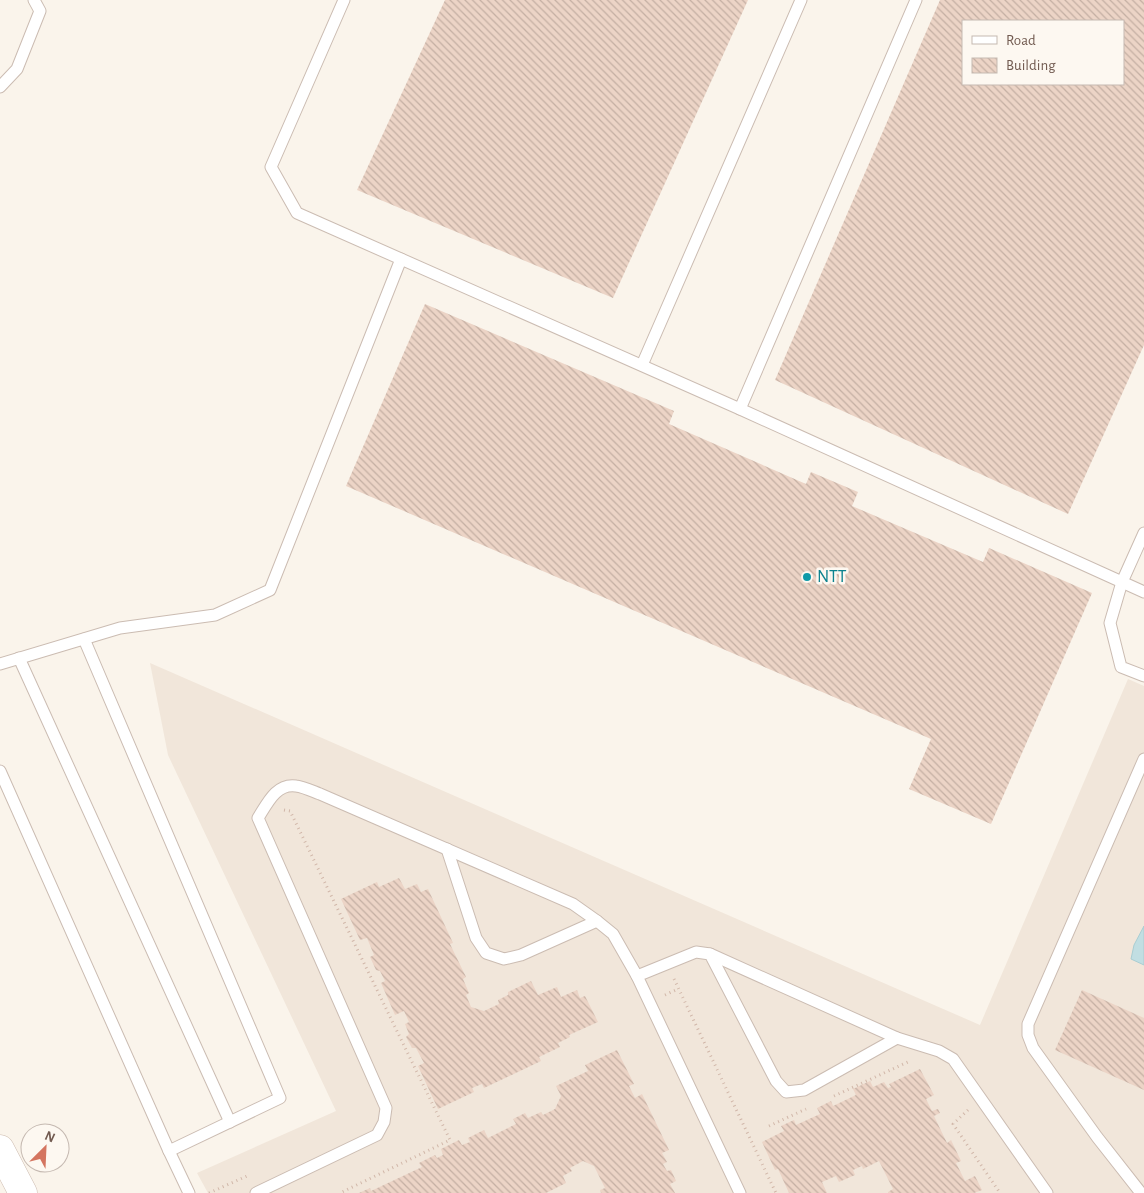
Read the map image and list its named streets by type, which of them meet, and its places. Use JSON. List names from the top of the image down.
{
  "places": ["NTT"],
  "legend": ["Road", "Building"],
  "north": "top right"
}
